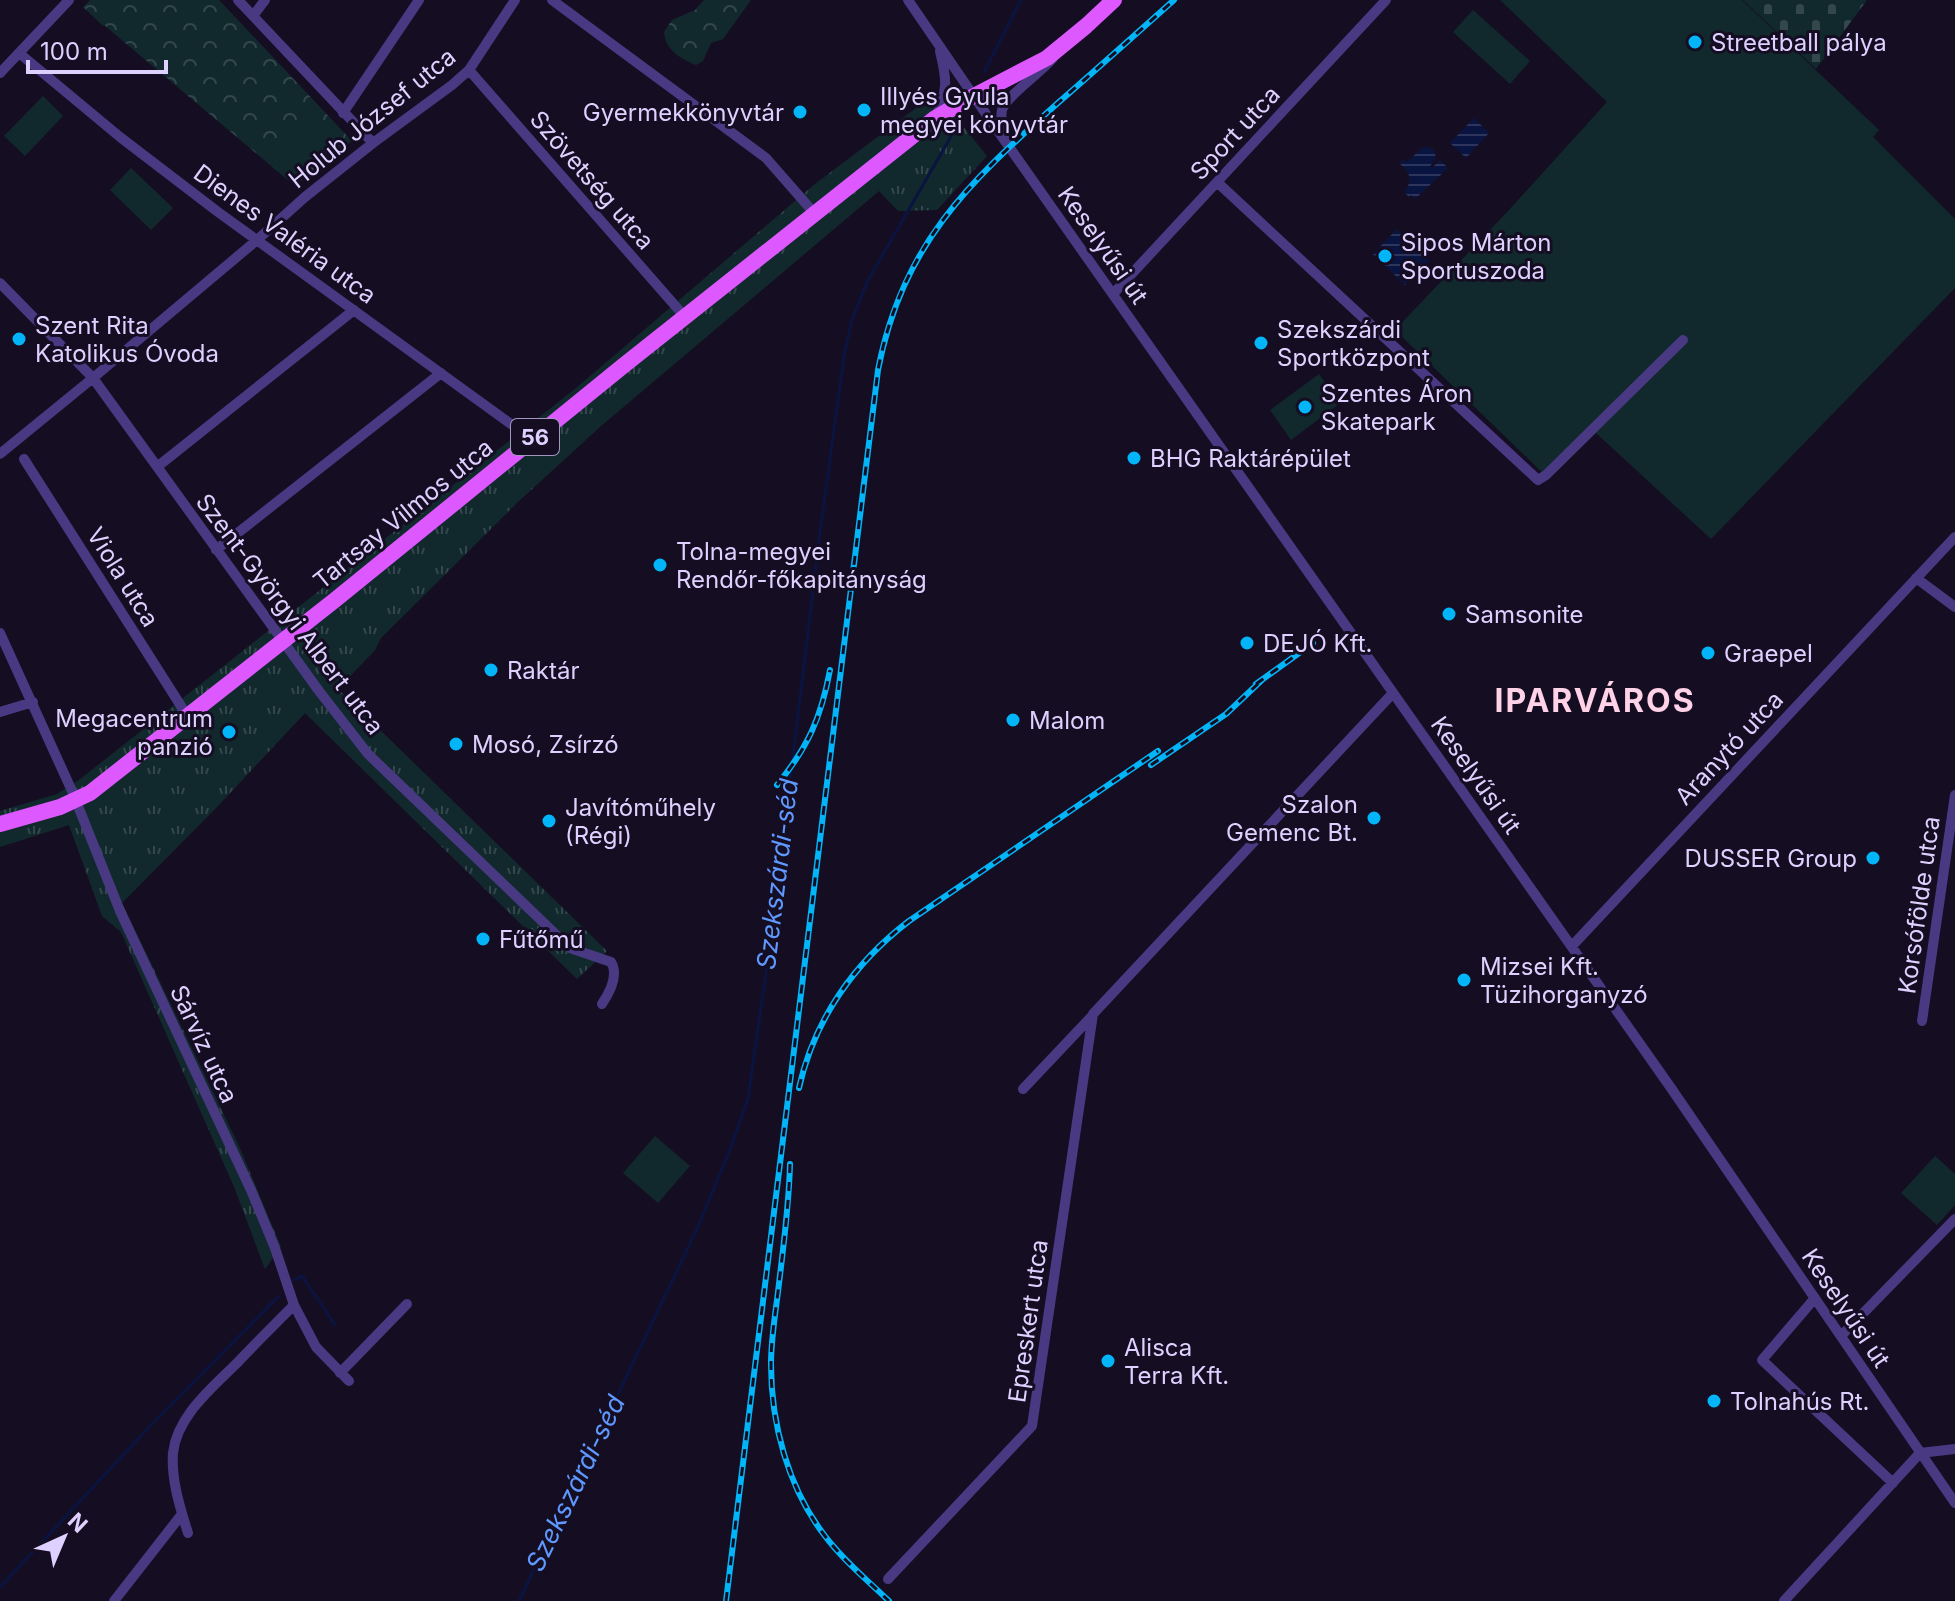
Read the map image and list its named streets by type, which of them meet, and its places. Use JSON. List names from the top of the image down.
{
  "streets": {
    "main road": ["56", "Tartsay Vilmos utca"],
    "street": [
      "Holub József utca",
      "Sport utca",
      "Szövetség utca",
      "Dienes Valéria utca",
      "Keselyűsi út",
      "Viola utca",
      "Szent-Györgyi Albert utca",
      "Aranytó utca",
      "Korsófölde utca",
      "Sárvíz utca",
      "Epreskert utca"
    ]
  },
  "crossings": [
    ["Holub József utca", "Szövetség utca"],
    ["Holub József utca", "Dienes Valéria utca"],
    ["Holub József utca", "Szent-Györgyi Albert utca"],
    ["Sport utca", "Keselyűsi út"],
    ["Szövetség utca", "Tartsay Vilmos utca"],
    ["Dienes Valéria utca", "Tartsay Vilmos utca"],
    ["Keselyűsi út", "56"],
    ["Keselyűsi út", "Tartsay Vilmos utca"],
    ["Keselyűsi út", "Aranytó utca"],
    ["56", "Tartsay Vilmos utca"],
    ["Tartsay Vilmos utca", "Viola utca"],
    ["Tartsay Vilmos utca", "Szent-Györgyi Albert utca"],
    ["Tartsay Vilmos utca", "Sárvíz utca"]
  ],
  "districts": ["IPARVÁROS"],
  "water": ["Szekszárdi-séd"],
  "places": [
    "Streetball pálya",
    "Illyés Gyula megyei könyvtár",
    "Gyermekkönyvtár",
    "Sipos Márton Sportuszoda",
    "Szent Rita Katolikus Óvoda",
    "Szekszárdi Sportközpont",
    "Szentes Áron Skatepark",
    "BHG Raktárépület",
    "Tolna-megyei Rendőr-főkapitányság",
    "Samsonite",
    "DEJÓ Kft.",
    "Graepel",
    "Raktár",
    "Malom",
    "Megacentrum panzió",
    "Mosó, Zsírzó",
    "Szalon Gemenc Bt.",
    "Javítóműhely (Régi)",
    "DUSSER Group",
    "Fűtőmű",
    "Mizsei Kft. Tüzihorganyzó",
    "Alisca Terra Kft.",
    "Tolnahús Rt."
  ],
  "scale_bar": "100 m",
  "north": "top right"
}
